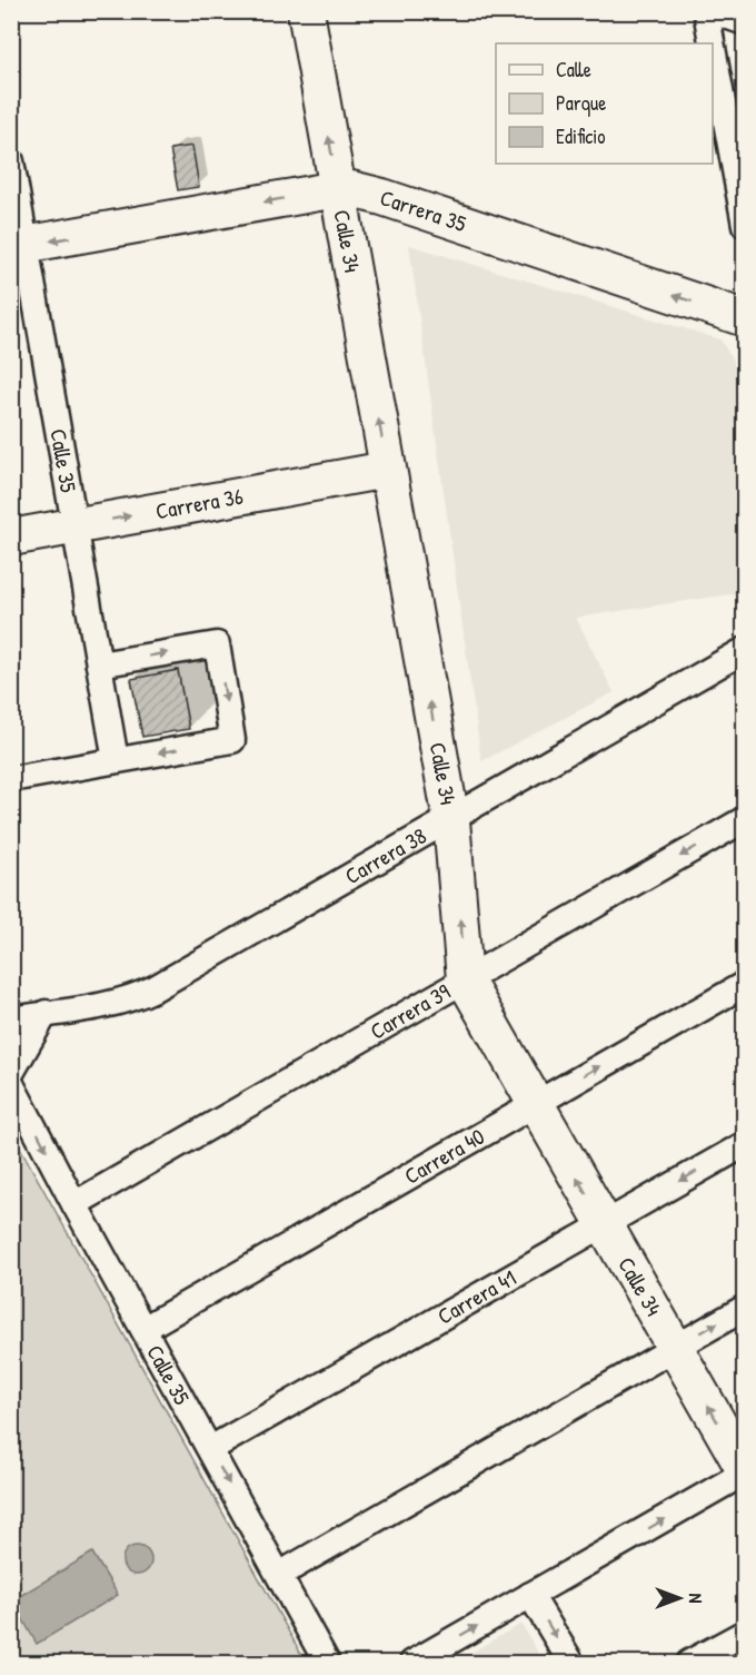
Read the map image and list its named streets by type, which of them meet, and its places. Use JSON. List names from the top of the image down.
{
  "streets": {
    "street": [
      "Carrera 35",
      "Calle 34",
      "Calle 35",
      "Carrera 36",
      "Carrera 38",
      "Carrera 39",
      "Carrera 40",
      "Carrera 41"
    ]
  },
  "crossings": [
    ["Carrera 35", "Calle 34"],
    ["Carrera 35", "Calle 35"],
    ["Calle 34", "Carrera 36"],
    ["Calle 34", "Carrera 38"],
    ["Calle 34", "Carrera 39"],
    ["Calle 34", "Carrera 40"],
    ["Calle 34", "Carrera 41"],
    ["Calle 35", "Carrera 36"],
    ["Calle 35", "Carrera 39"],
    ["Calle 35", "Carrera 40"],
    ["Calle 35", "Carrera 41"]
  ],
  "one_way": [
    "Carrera 35",
    "Calle 34",
    "Carrera 36",
    "Carrera 39"
  ],
  "legend": ["Calle", "Parque", "Edificio"],
  "north": "right"
}
